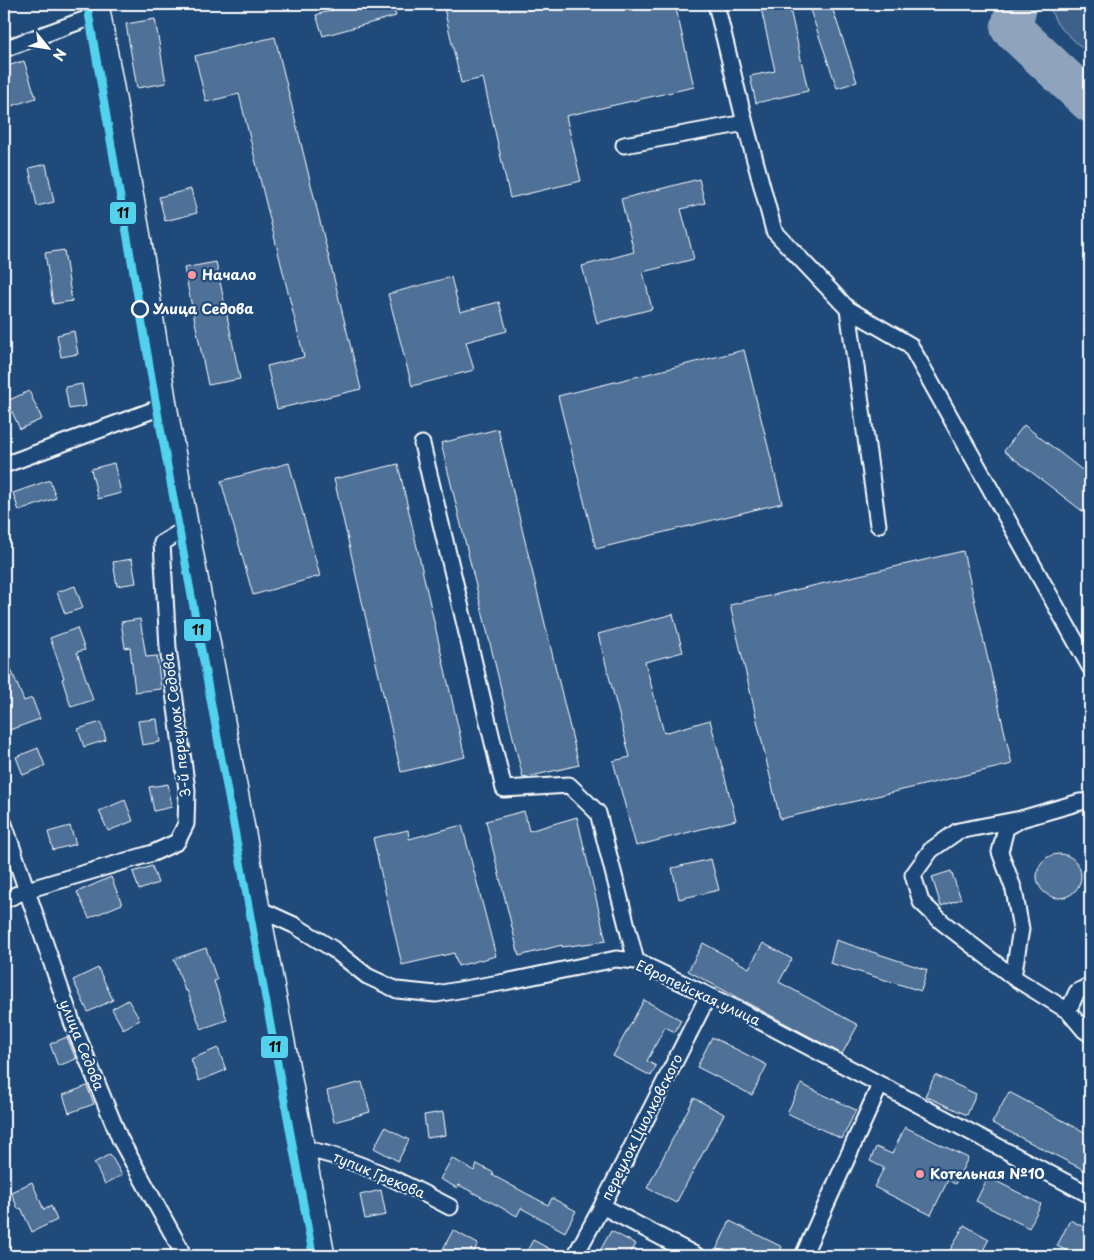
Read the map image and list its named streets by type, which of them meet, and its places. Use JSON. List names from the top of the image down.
{
  "streets": {
    "street": [
      "3-й переулок Седова",
      "Европейская улица",
      "улица Седова",
      "переулок Циолковского",
      "тупик Грекова"
    ]
  },
  "crossings": [
    ["3-й переулок Седова", "улица Седова"],
    ["Европейская улица", "переулок Циолковского"]
  ],
  "places": ["Начало", "Улица Седова", "Котельная №10"],
  "lines": ["transit line 11"],
  "north": "bottom right"
}
